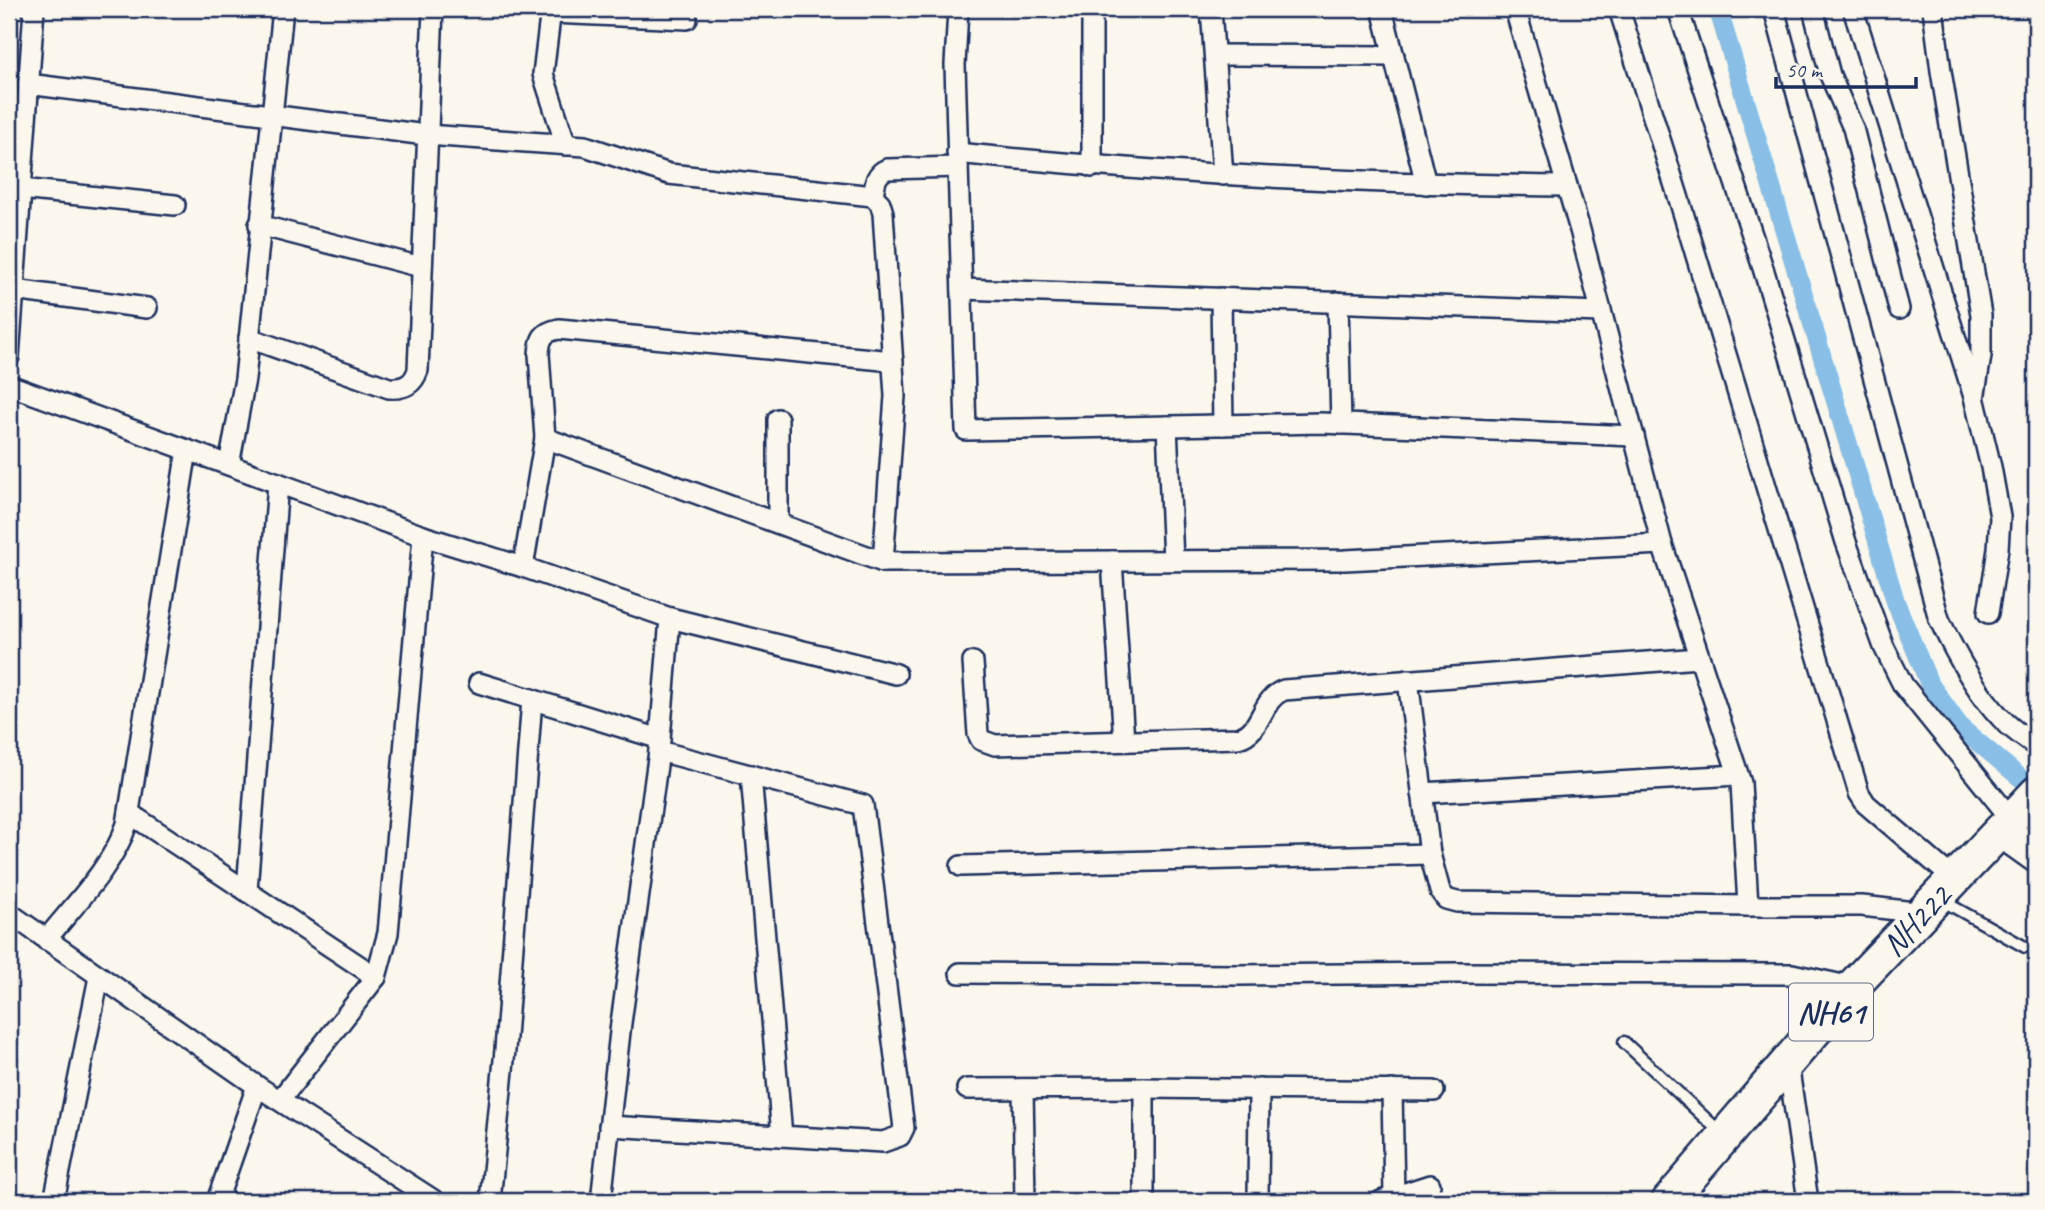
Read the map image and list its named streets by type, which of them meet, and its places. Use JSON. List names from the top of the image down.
{
  "streets": {
    "highway": ["NH222", "NH61"]
  },
  "scale_bar": "50 m"
}
